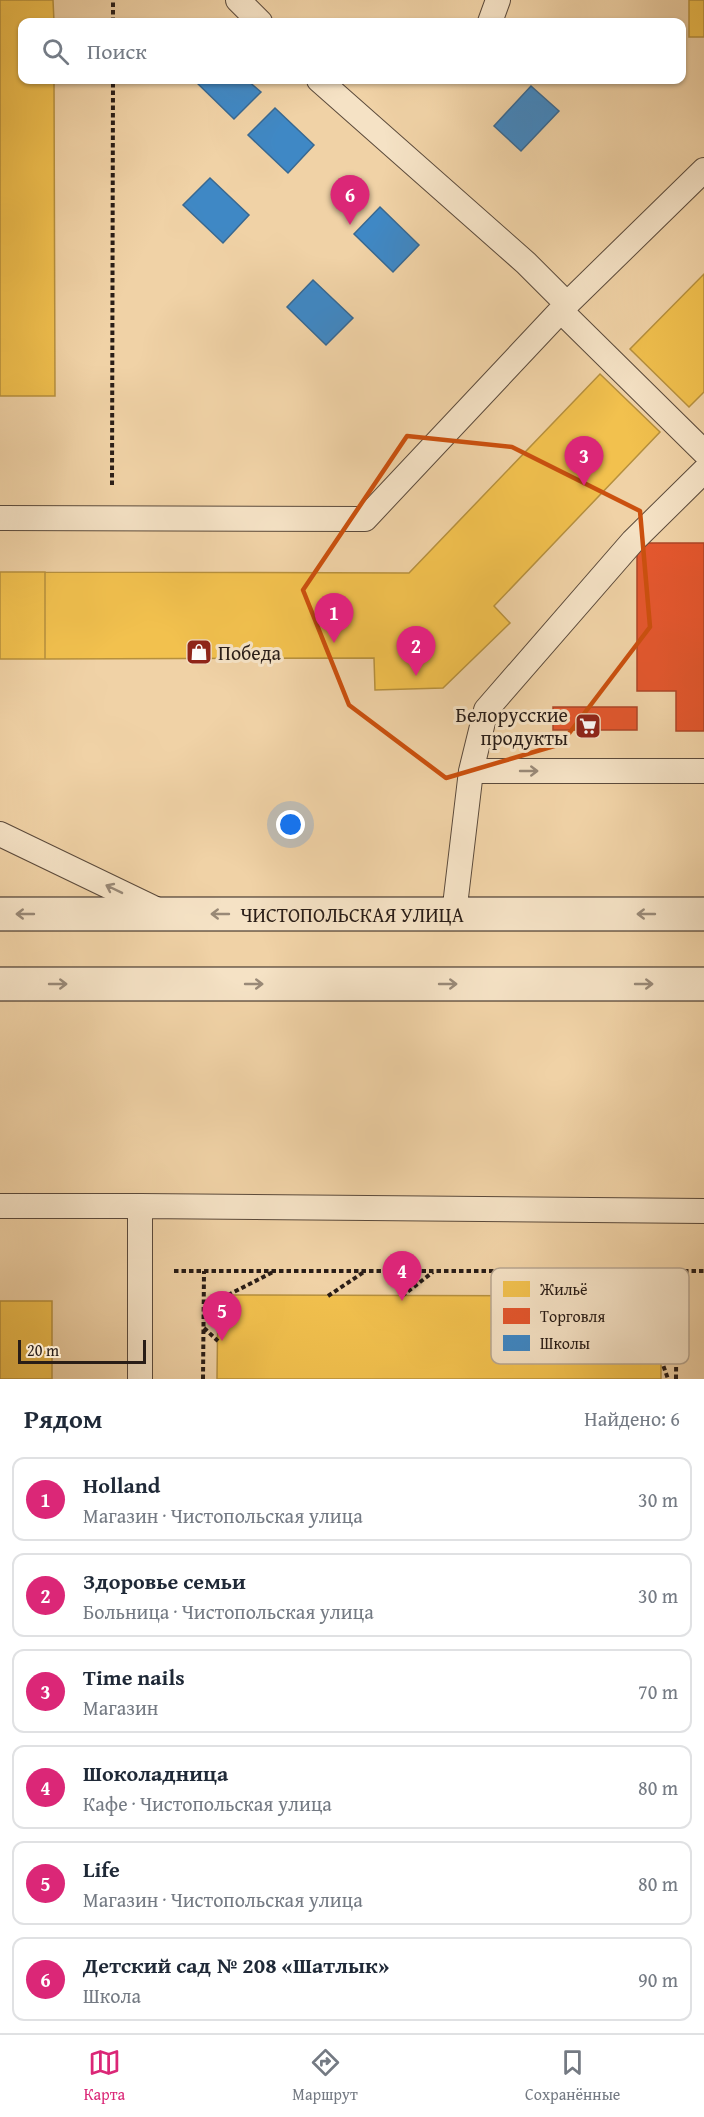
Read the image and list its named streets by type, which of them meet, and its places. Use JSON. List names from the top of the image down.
{
  "streets": {
    "main road": ["ЧИСТОПОЛЬСКАЯ УЛИЦА"]
  },
  "places": {
    "shop": ["Победа"],
    "supermarket": ["Белорусские продукты"]
  },
  "legend": ["Жильё", "Торговля", "Школы"],
  "scale_bar": "20 m",
  "page": {
    "search": "Поиск",
    "pins": [
      "6",
      "3",
      "1",
      "2",
      "4",
      "5"
    ],
    "scale": "20 m",
    "heading": ["Рядом", "Найдено: 6"],
    "list": [
      {
        "mark": "1",
        "name": "Holland",
        "note": "Магазин · Чистопольская улица",
        "value": "30 m"
      },
      {
        "mark": "2",
        "name": "Здоровье семьи",
        "note": "Больница · Чистопольская улица",
        "value": "30 m"
      },
      {
        "mark": "3",
        "name": "Time nails",
        "note": "Магазин",
        "value": "70 m"
      },
      {
        "mark": "4",
        "name": "Шоколадница",
        "note": "Кафе · Чистопольская улица",
        "value": "80 m"
      },
      {
        "mark": "5",
        "name": "Life",
        "note": "Магазин · Чистопольская улица",
        "value": "80 m"
      },
      {
        "mark": "6",
        "name": "Детский сад № 208 «Шатлык»",
        "note": "Школа",
        "value": "90 m"
      }
    ],
    "nav": ["Карта", "Маршрут", "Сохранённые"]
  }
}
